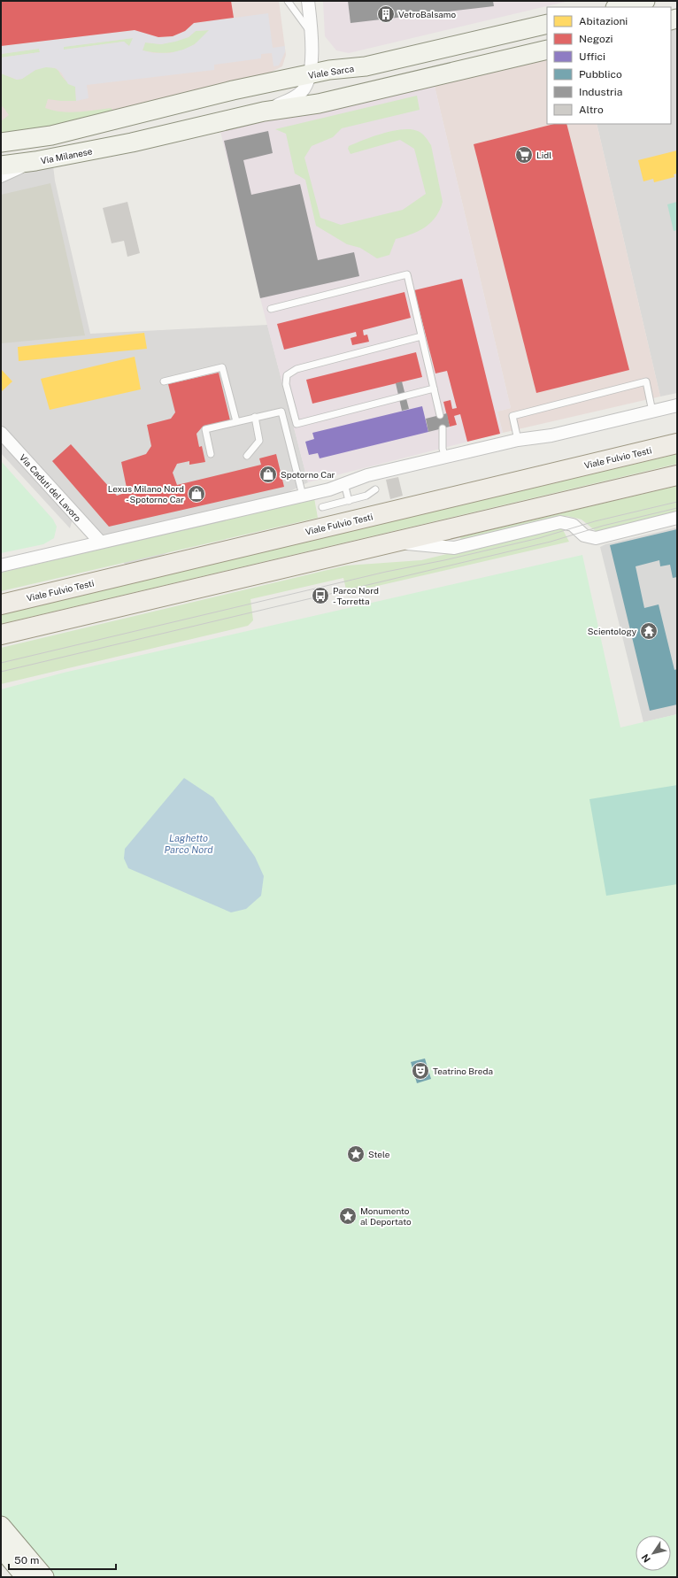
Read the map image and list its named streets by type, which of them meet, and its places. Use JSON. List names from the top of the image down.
{
  "streets": {
    "main road": ["Viale Fulvio Testi"],
    "street": ["Viale Sarca", "Via Milanese", "Via Caduti del Lavoro"]
  },
  "water": ["Laghetto Parco Nord"],
  "places": {
    "building": ["VetroBalsamo"],
    "supermarket": ["Lidl"],
    "shop": ["Spotorno Car", "Lexus Milano Nord - Spotorno Car"],
    "bus stop": ["Parco Nord - Torretta"],
    "temple": ["Scientology"],
    "theatre": ["Teatrino Breda"],
    "place": ["Stele", "Monumento al Deportato"]
  },
  "legend": [
    "Abitazioni",
    "Negozi",
    "Uffici",
    "Pubblico",
    "Industria",
    "Altro"
  ],
  "scale_bar": "50 m",
  "north": "bottom left"
}
